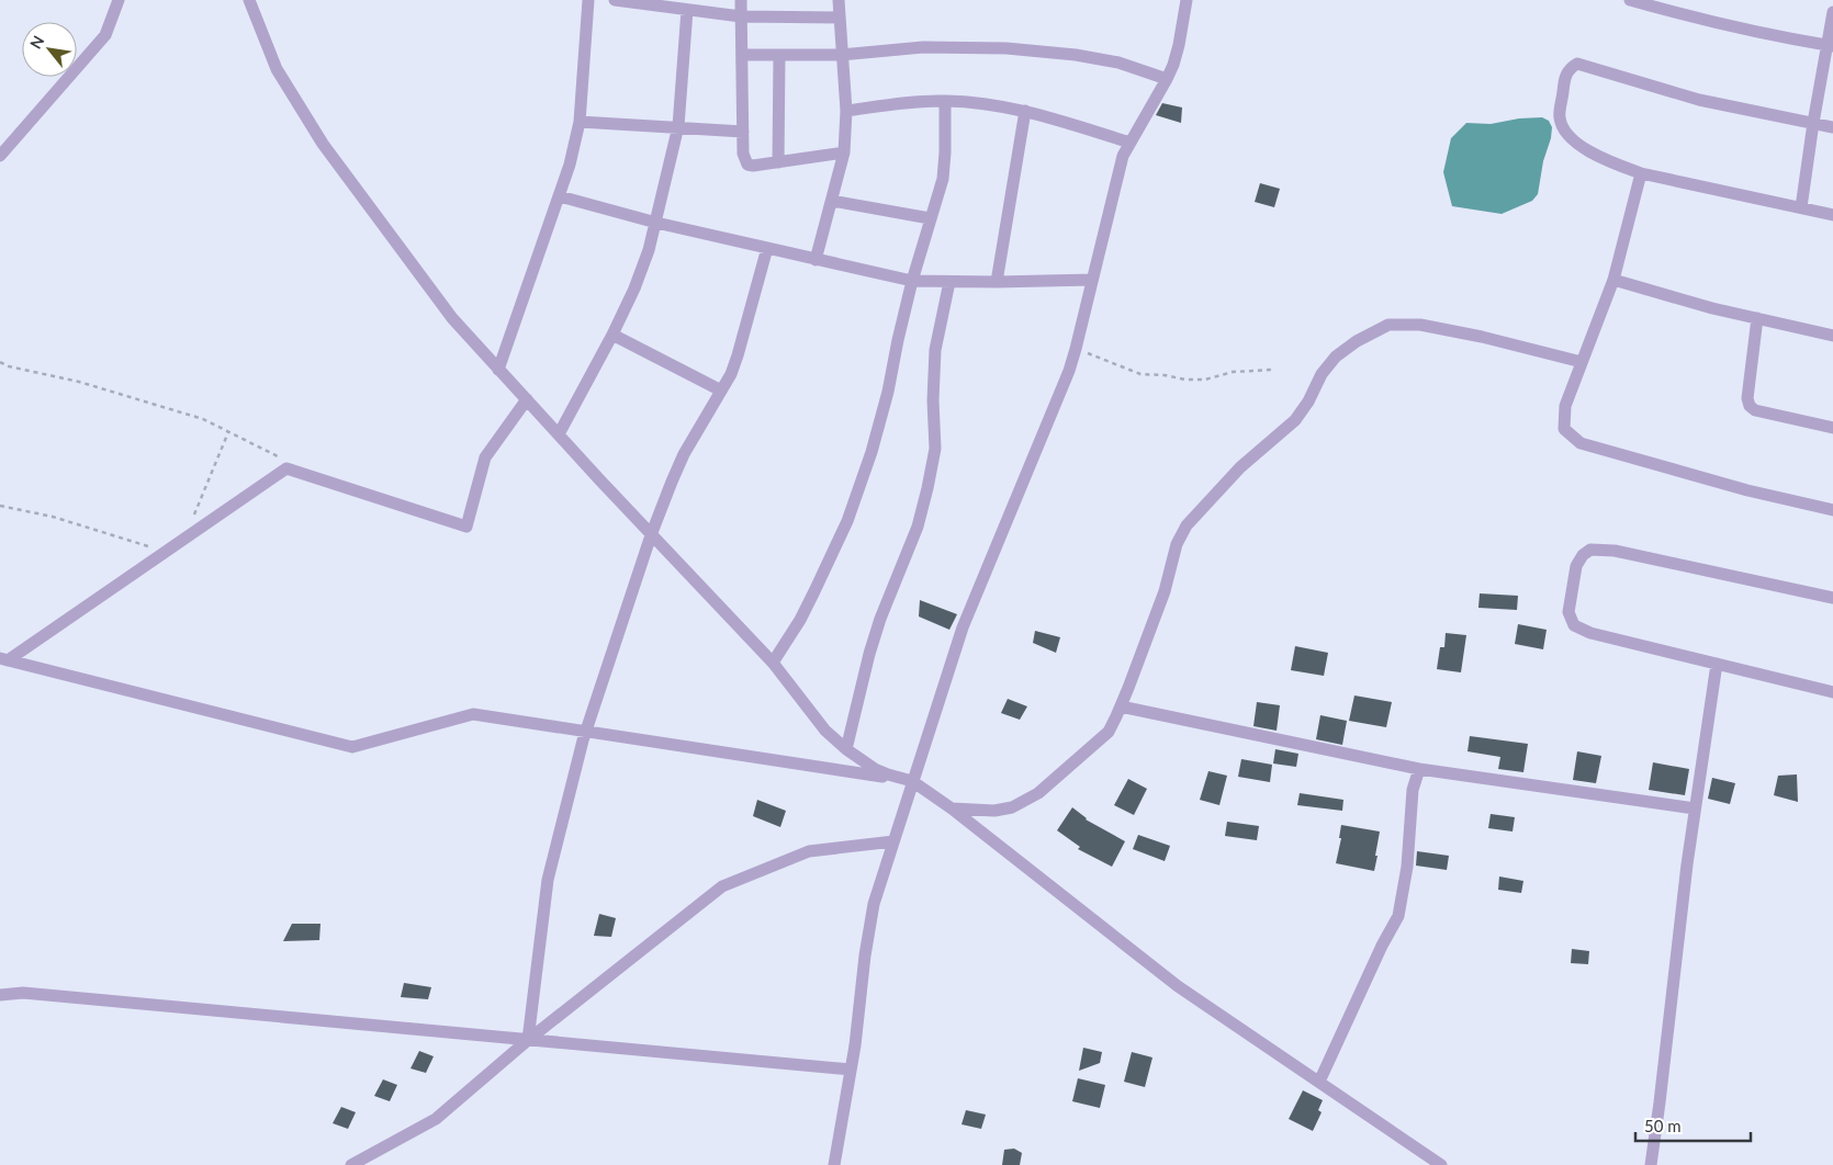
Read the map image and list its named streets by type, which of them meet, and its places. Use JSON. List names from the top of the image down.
{
  "scale_bar": "50 m",
  "north": "top left"
}
